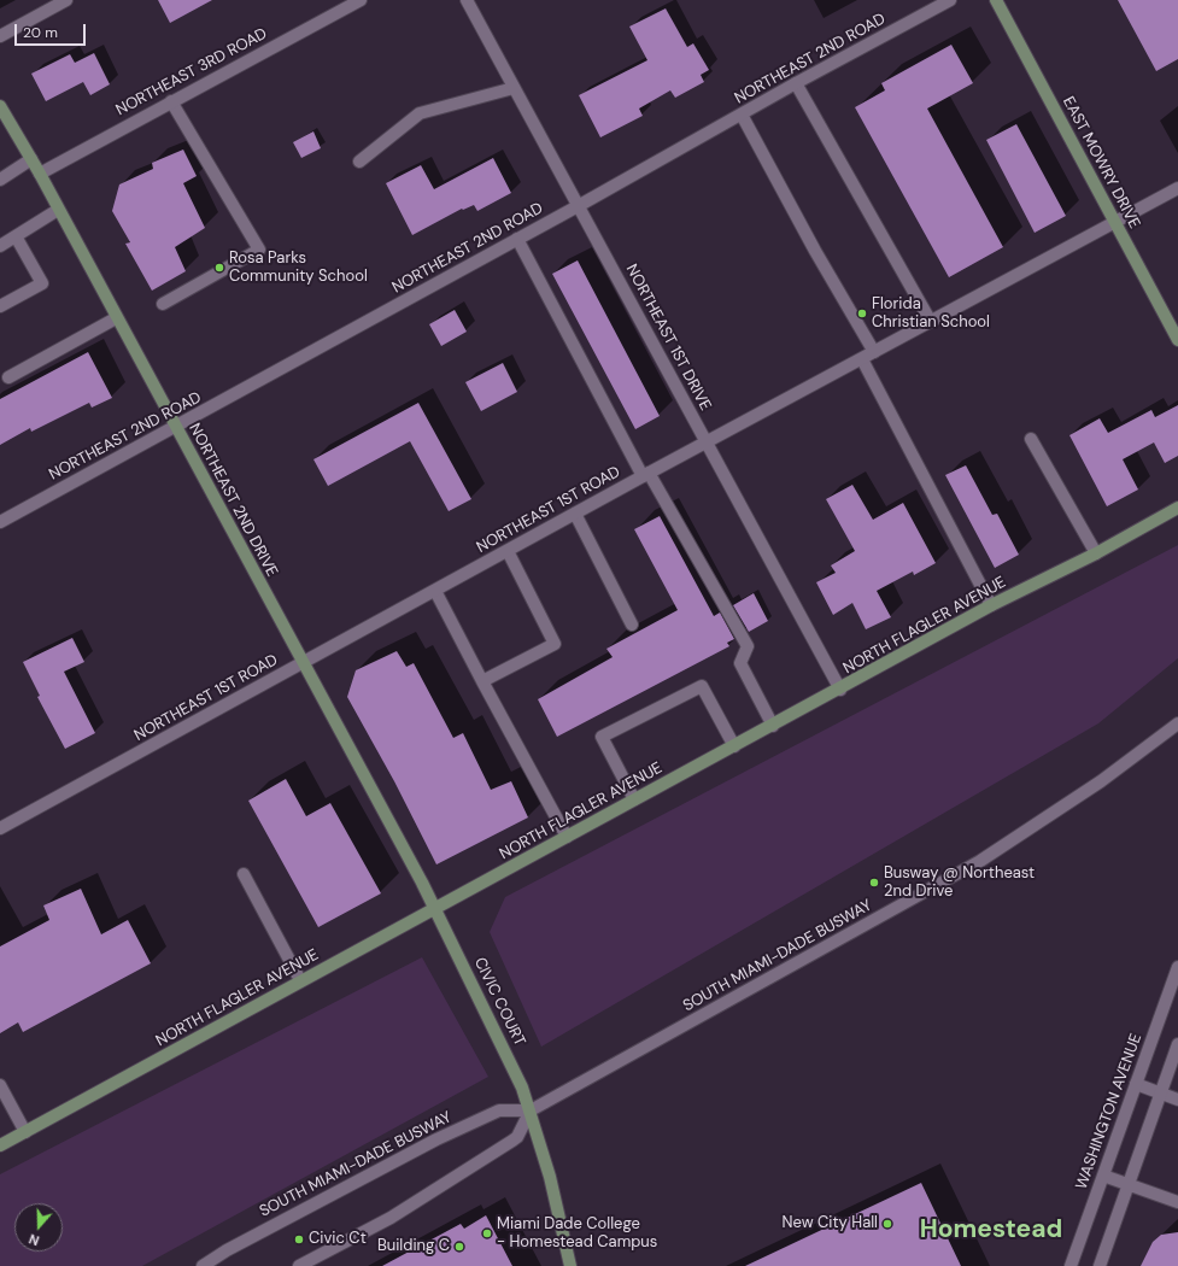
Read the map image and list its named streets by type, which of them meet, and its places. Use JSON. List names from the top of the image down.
{
  "streets": {
    "street": [
      "NORTHEAST 2ND ROAD",
      "NORTHEAST 3RD ROAD",
      "EAST MOWRY DRIVE",
      "NORTHEAST 1ST DRIVE",
      "NORTHEAST 2ND DRIVE",
      "NORTHEAST 1ST ROAD",
      "NORTH FLAGLER AVENUE",
      "SOUTH MIAMI-DADE BUSWAY",
      "CIVIC COURT",
      "WASHINGTON AVENUE"
    ]
  },
  "crossings": [
    ["NORTHEAST 2ND ROAD", "NORTHEAST 1ST DRIVE"],
    ["NORTHEAST 2ND ROAD", "NORTHEAST 2ND DRIVE"],
    ["NORTHEAST 3RD ROAD", "NORTHEAST 2ND DRIVE"],
    ["EAST MOWRY DRIVE", "NORTHEAST 1ST ROAD"],
    ["NORTHEAST 1ST DRIVE", "NORTHEAST 1ST ROAD"],
    ["NORTHEAST 1ST DRIVE", "NORTH FLAGLER AVENUE"],
    ["NORTHEAST 2ND DRIVE", "NORTHEAST 1ST ROAD"],
    ["NORTHEAST 2ND DRIVE", "NORTH FLAGLER AVENUE"],
    ["NORTHEAST 2ND DRIVE", "CIVIC COURT"],
    ["NORTH FLAGLER AVENUE", "CIVIC COURT"],
    ["SOUTH MIAMI-DADE BUSWAY", "CIVIC COURT"]
  ],
  "districts": ["Homestead"],
  "places": [
    "Rosa Parks Community School",
    "Florida Christian School",
    "Busway @ Northeast 2nd Drive",
    "New City Hall",
    "Miami Dade College - Homestead Campus",
    "Civic Ct",
    "Building C"
  ],
  "scale_bar": "20 m",
  "north": "bottom"
}
